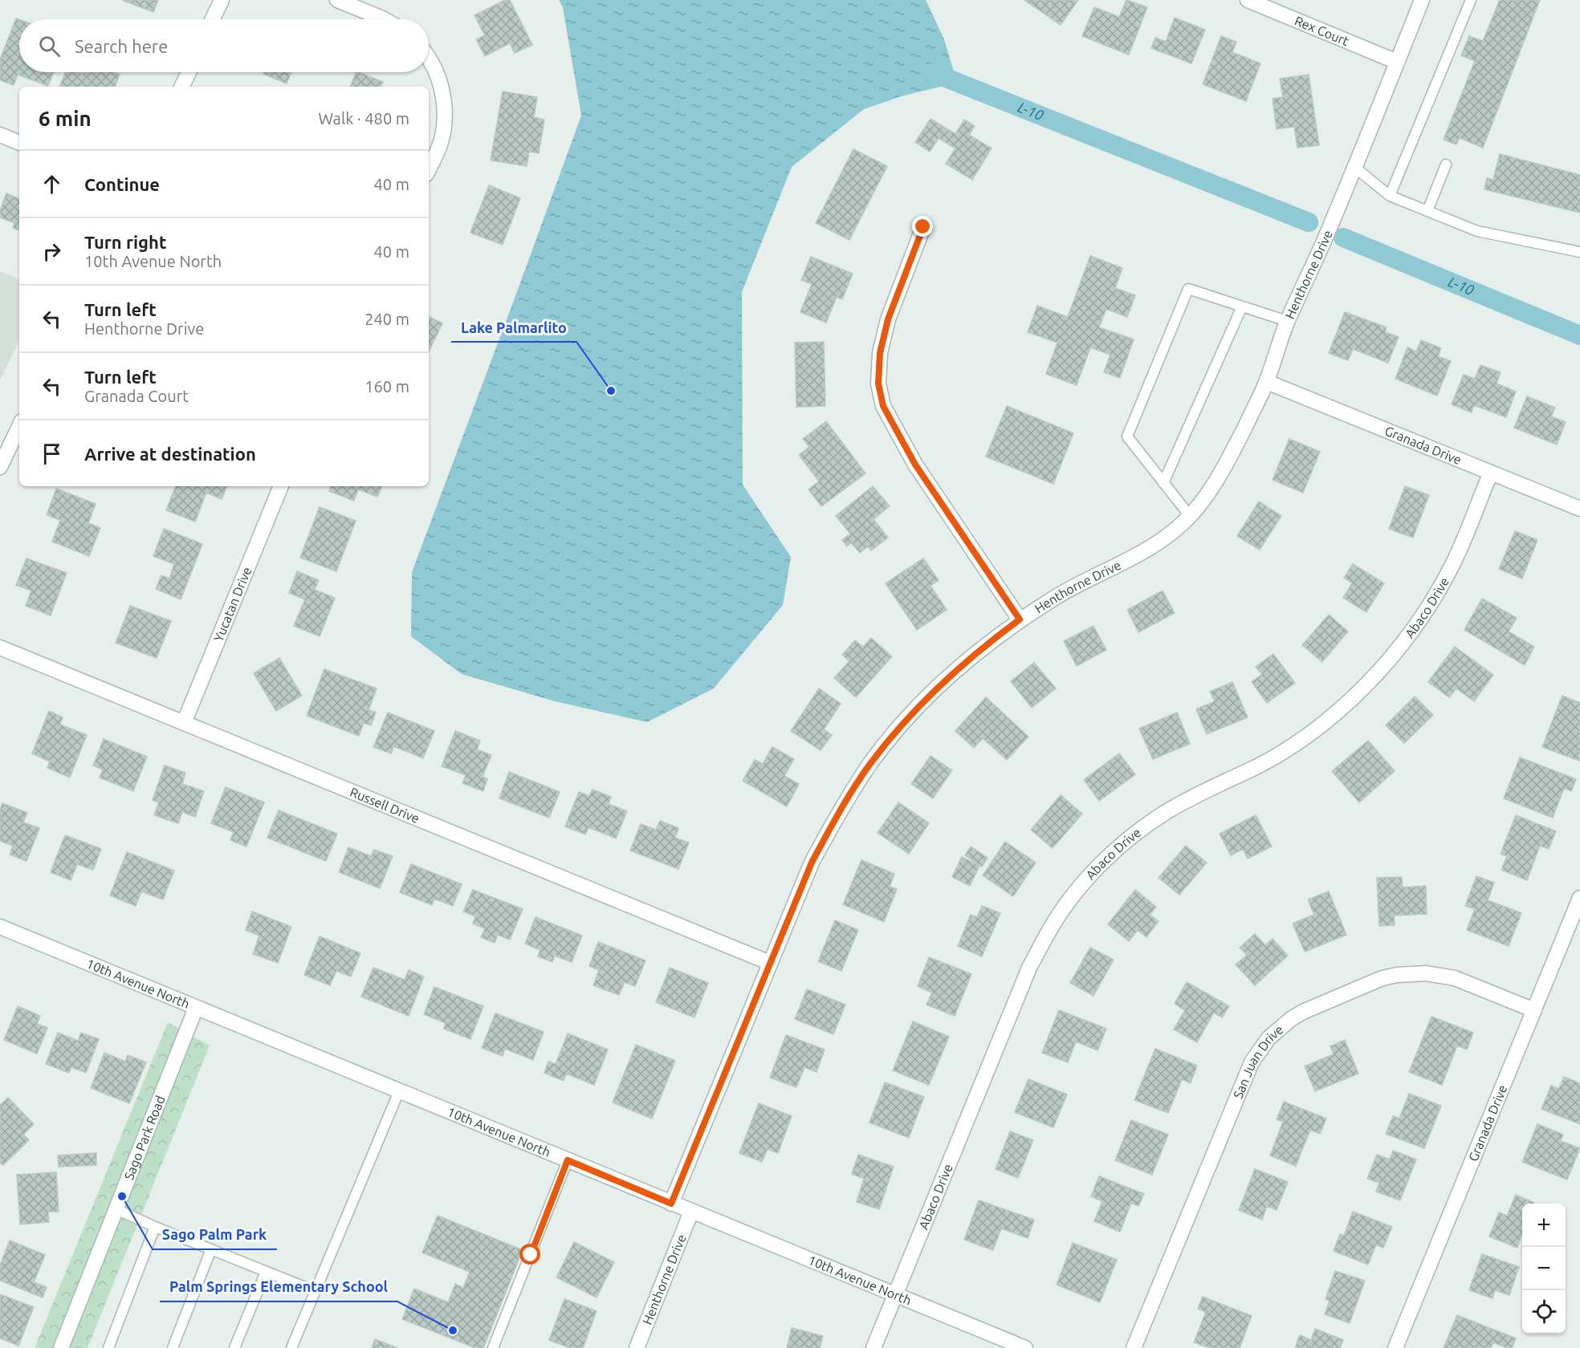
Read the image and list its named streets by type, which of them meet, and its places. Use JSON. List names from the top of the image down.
{
  "streets": {
    "street": [
      "Rex Court",
      "Henthorne Drive",
      "Granada Drive",
      "Yucatan Drive",
      "Abaco Drive",
      "Russell Drive",
      "10th Avenue North",
      "San Juan Drive",
      "Sago Park Road"
    ]
  },
  "crossings": [
    ["Rex Court", "Henthorne Drive"],
    ["Henthorne Drive", "Granada Drive"],
    ["Henthorne Drive", "Russell Drive"],
    ["Henthorne Drive", "10th Avenue North"],
    ["Granada Drive", "Abaco Drive"],
    ["Granada Drive", "San Juan Drive"],
    ["Yucatan Drive", "Russell Drive"],
    ["Abaco Drive", "10th Avenue North"],
    ["10th Avenue North", "Sago Park Road"]
  ],
  "water": ["L-10"],
  "places": ["Lake Palmarlito", "Sago Palm Park", "Palm Springs Elementary School"],
  "page": {
    "search": "Search here",
    "heading": ["6 min", "Walk · 480 m"],
    "list": [
      ["Continue", "40 m"],
      ["Turn right", "10th Avenue North", "40 m"],
      ["Turn left", "Henthorne Drive", "240 m"],
      ["Turn left", "Granada Court", "160 m"],
      "Arrive at destination"
    ],
    "map_buttons": ["+", "−"]
  }
}
